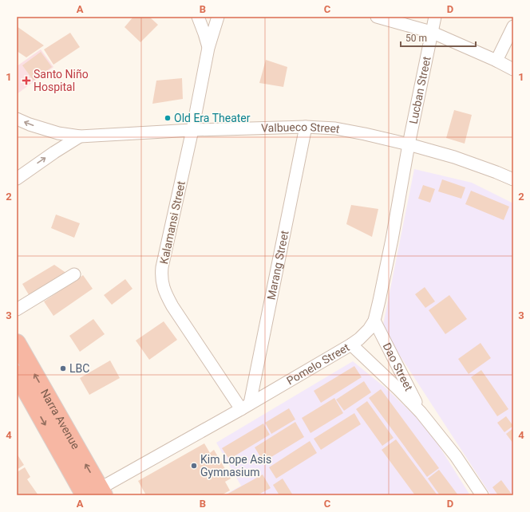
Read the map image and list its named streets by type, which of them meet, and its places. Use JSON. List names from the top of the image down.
{
  "streets": {
    "highway": ["Narra Avenue"],
    "street": [
      "Lucban Street",
      "Valbueco Street",
      "Kalamansi Street",
      "Marang Street",
      "Pomelo Street",
      "Dao Street"
    ]
  },
  "crossings": [
    ["Lucban Street", "Valbueco Street"],
    ["Lucban Street", "Pomelo Street"],
    ["Valbueco Street", "Kalamansi Street"],
    ["Valbueco Street", "Marang Street"],
    ["Valbueco Street", "Pomelo Street"],
    ["Kalamansi Street", "Marang Street"],
    ["Kalamansi Street", "Pomelo Street"],
    ["Marang Street", "Pomelo Street"],
    ["Pomelo Street", "Dao Street"],
    ["Pomelo Street", "Narra Avenue"]
  ],
  "places": {
    "health": ["Santo Niño Hospital"],
    "other": ["Old Era Theater", "LBC", "Kim Lope Asis Gymnasium"]
  },
  "scale_bar": "50 m",
  "grid": {
    "columns": [
      "A",
      "B",
      "C",
      "D"
    ],
    "rows": [
      "1",
      "2",
      "3",
      "4"
    ]
  }
}
